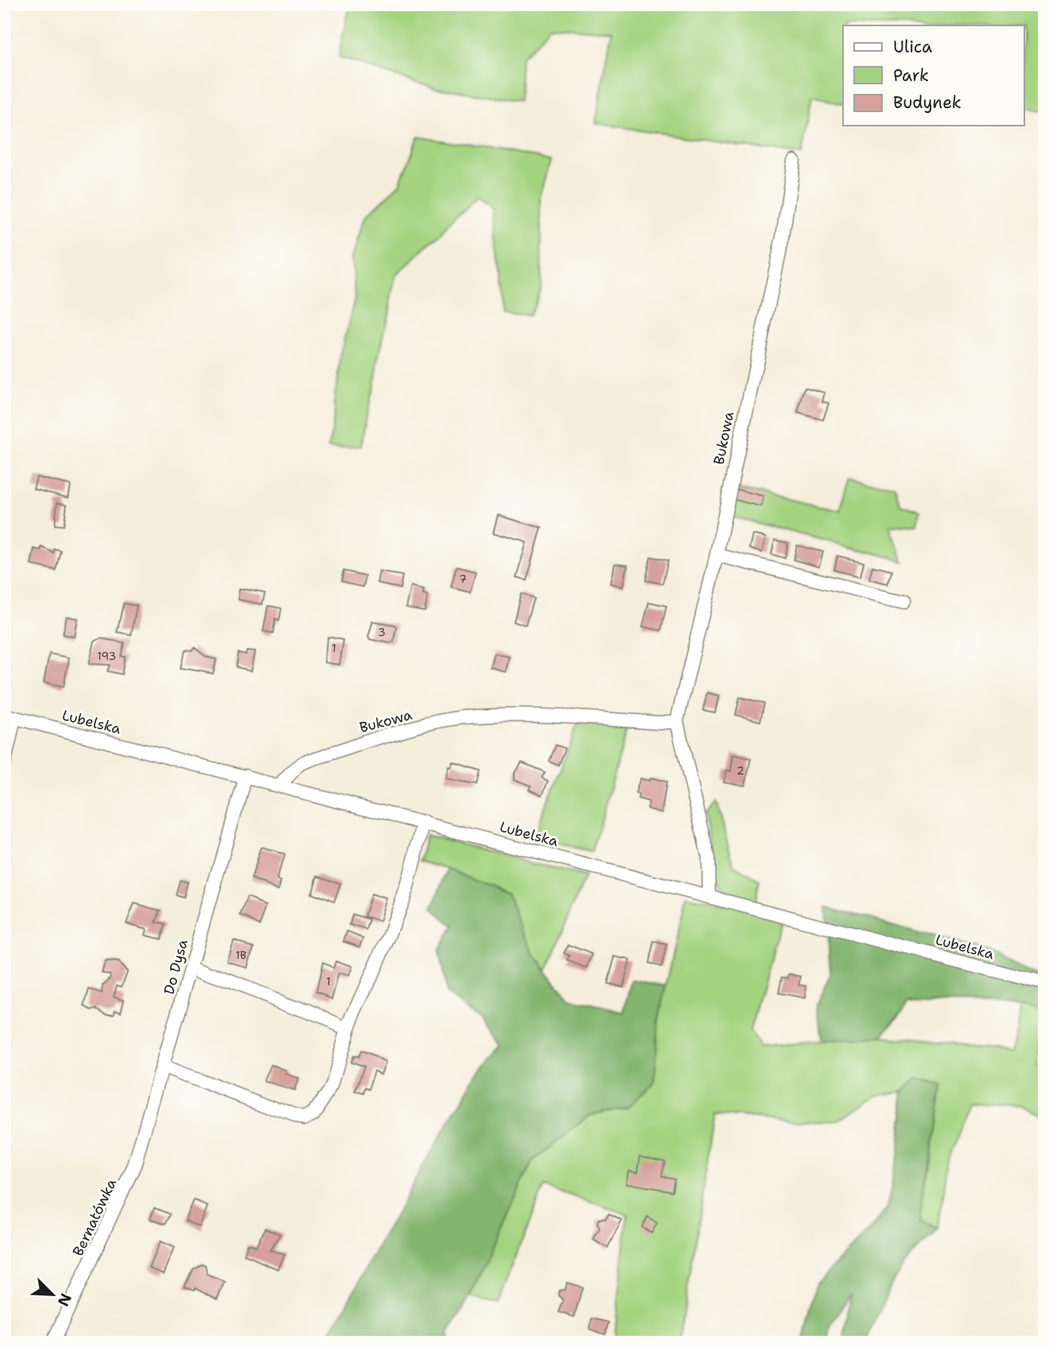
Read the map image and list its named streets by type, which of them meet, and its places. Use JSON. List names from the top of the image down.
{
  "streets": {
    "street": [
      "Bukowa",
      "Lubelska",
      "Do Dysa",
      "Bernatówka"
    ]
  },
  "crossings": [
    ["Bukowa", "Lubelska"],
    ["Lubelska", "Do Dysa"],
    ["Do Dysa", "Bernatówka"]
  ],
  "house_numbers": [
    "7",
    "3",
    "1",
    "193",
    "2",
    "1B",
    "1"
  ],
  "legend": ["Ulica", "Park", "Budynek"],
  "north": "bottom right"
}
